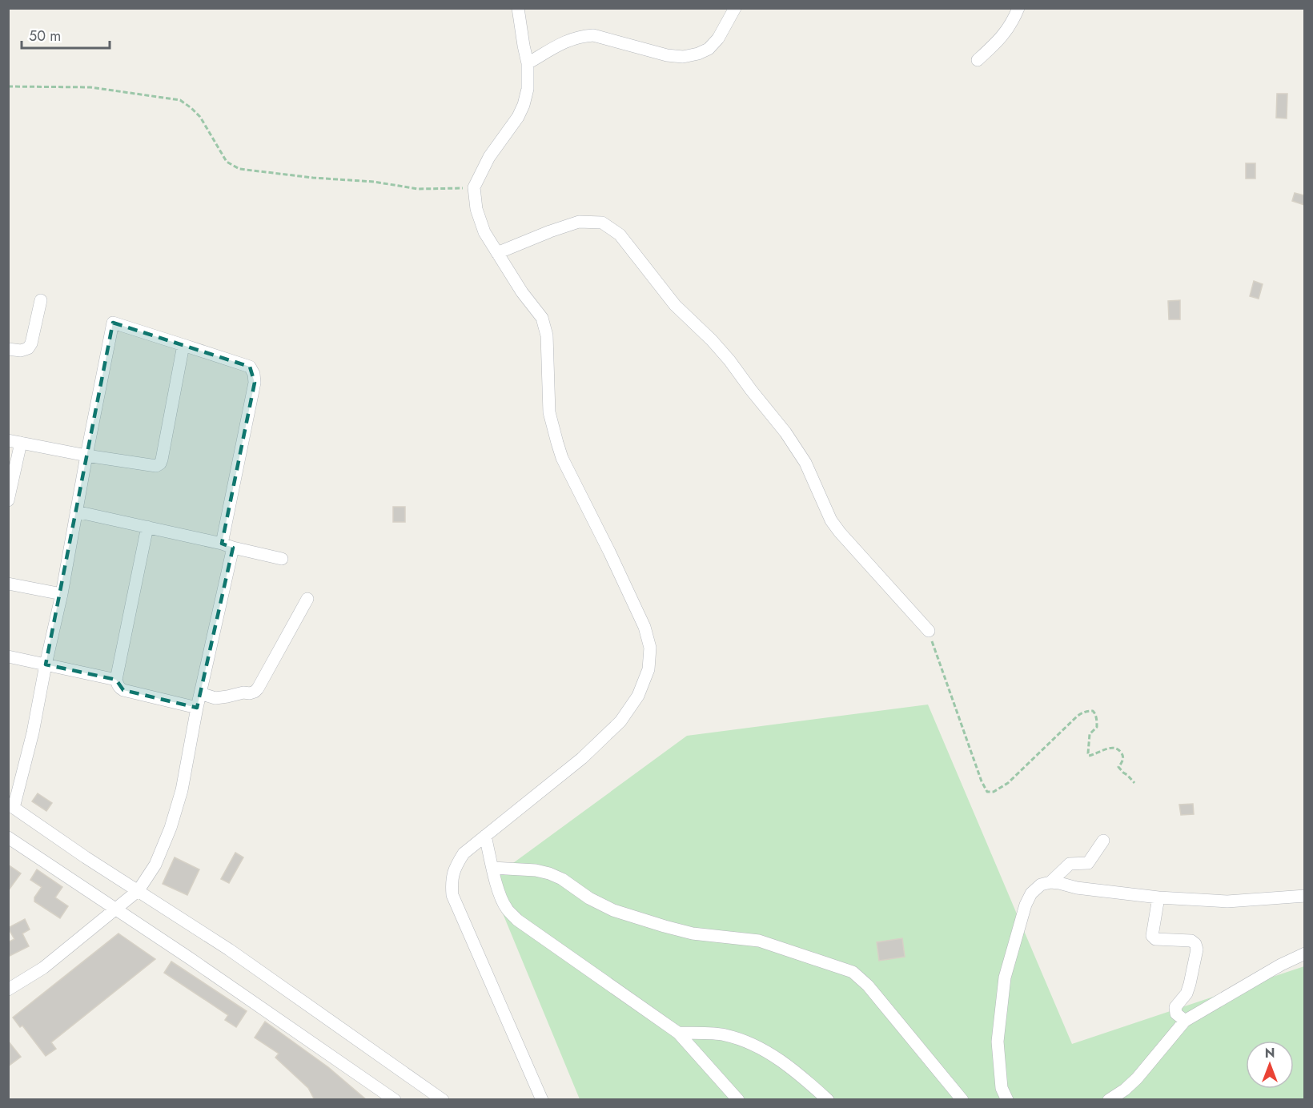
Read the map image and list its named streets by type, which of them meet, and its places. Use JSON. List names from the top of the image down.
{
  "scale_bar": "50 m",
  "north": "top"
}
